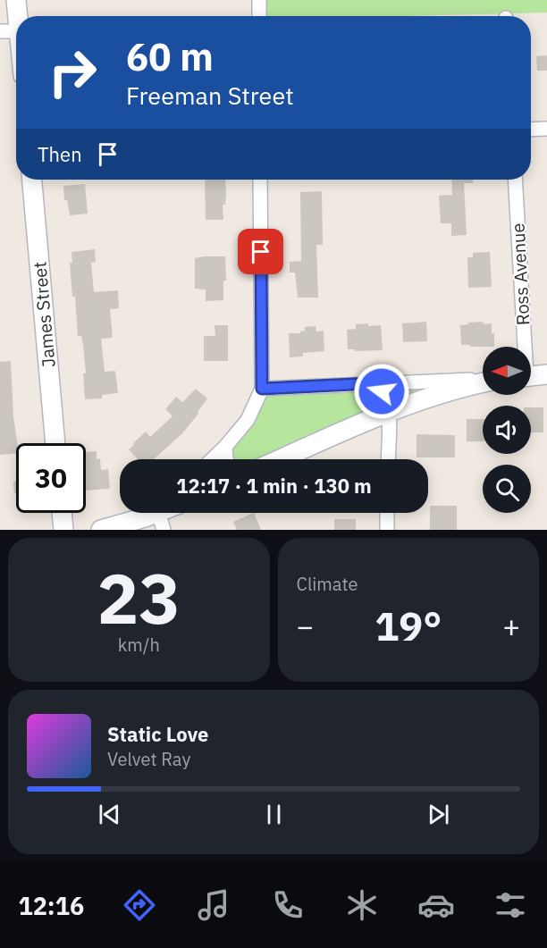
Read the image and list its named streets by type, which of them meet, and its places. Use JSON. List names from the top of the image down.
{
  "streets": {
    "street": ["Ross Avenue", "James Street"]
  },
  "north": "left",
  "page": {
    "turn": ["60 m", "Freeman Street"],
    "then": "Then",
    "limit": "30",
    "trip": "12:17 · 1 min · 130 m",
    "tile": [
      ["23", "km/h"],
      "Climate"
    ],
    "heat": ["−", "19°", "+"],
    "song": ["Static Love", "Velvet Ray"],
    "tabs": "12:16"
  }
}
